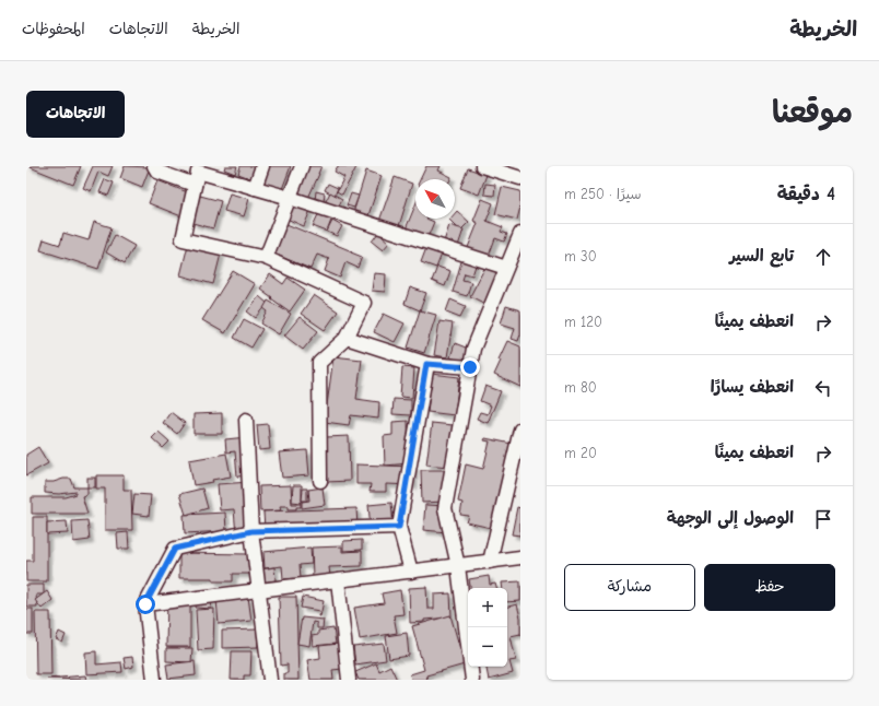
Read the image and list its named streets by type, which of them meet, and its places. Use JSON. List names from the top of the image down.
{
  "north": "top left",
  "page": {
    "header": "الخريطة",
    "nav": ["الخريطة", "الاتجاهات", "المحفوظات"],
    "title": "موقعنا",
    "buttons": [
      "الاتجاهات",
      ["حفظ", "مشاركة"]
    ],
    "heading": ["4 دقيقة", "سيرًا · 250 m"],
    "list": [
      ["تابع السير", "30 m"],
      ["انعطف يمينًا", "120 m"],
      ["انعطف يسارًا", "80 m"],
      ["انعطف يمينًا", "20 m"],
      "الوصول إلى الوجهة"
    ],
    "map_buttons": ["+", "−"]
  }
}
